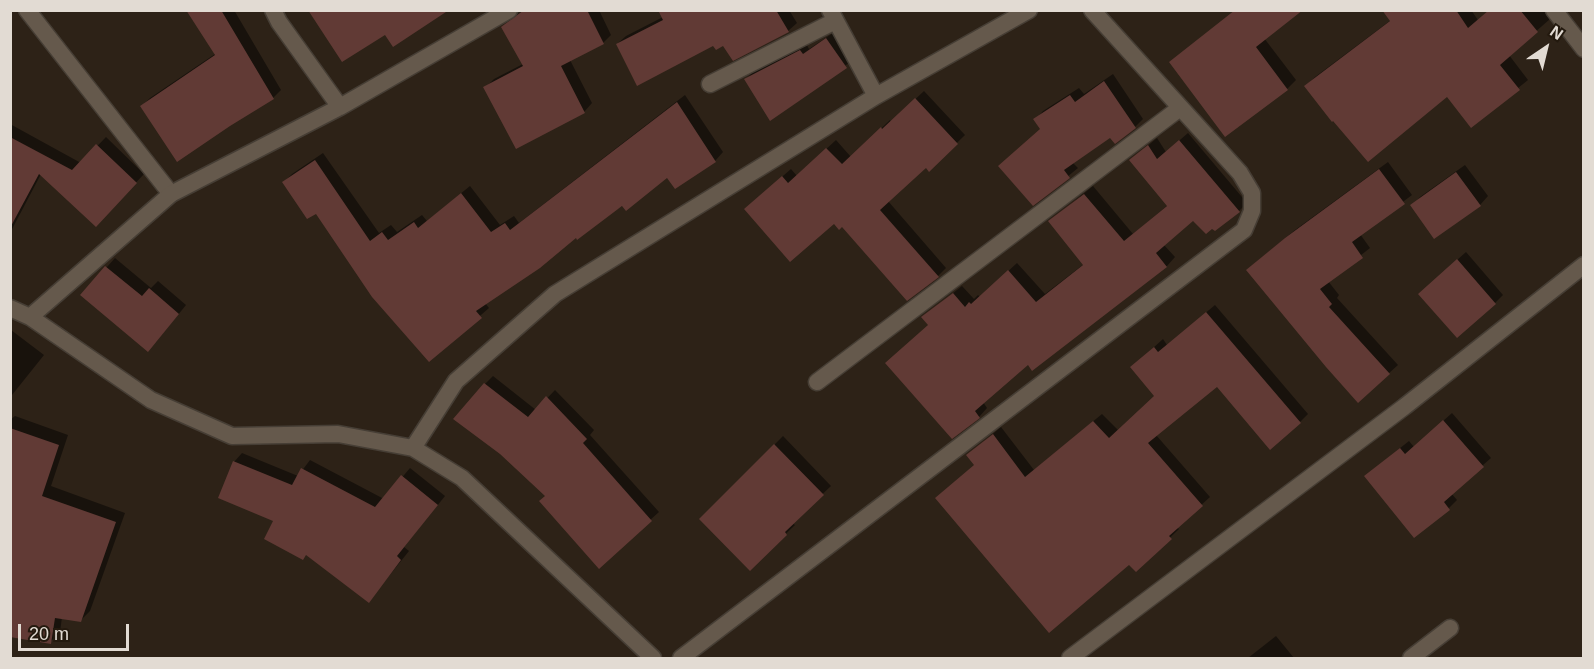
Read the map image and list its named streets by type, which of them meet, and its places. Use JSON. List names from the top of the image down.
{
  "scale_bar": "20 m",
  "north": "top right"
}
